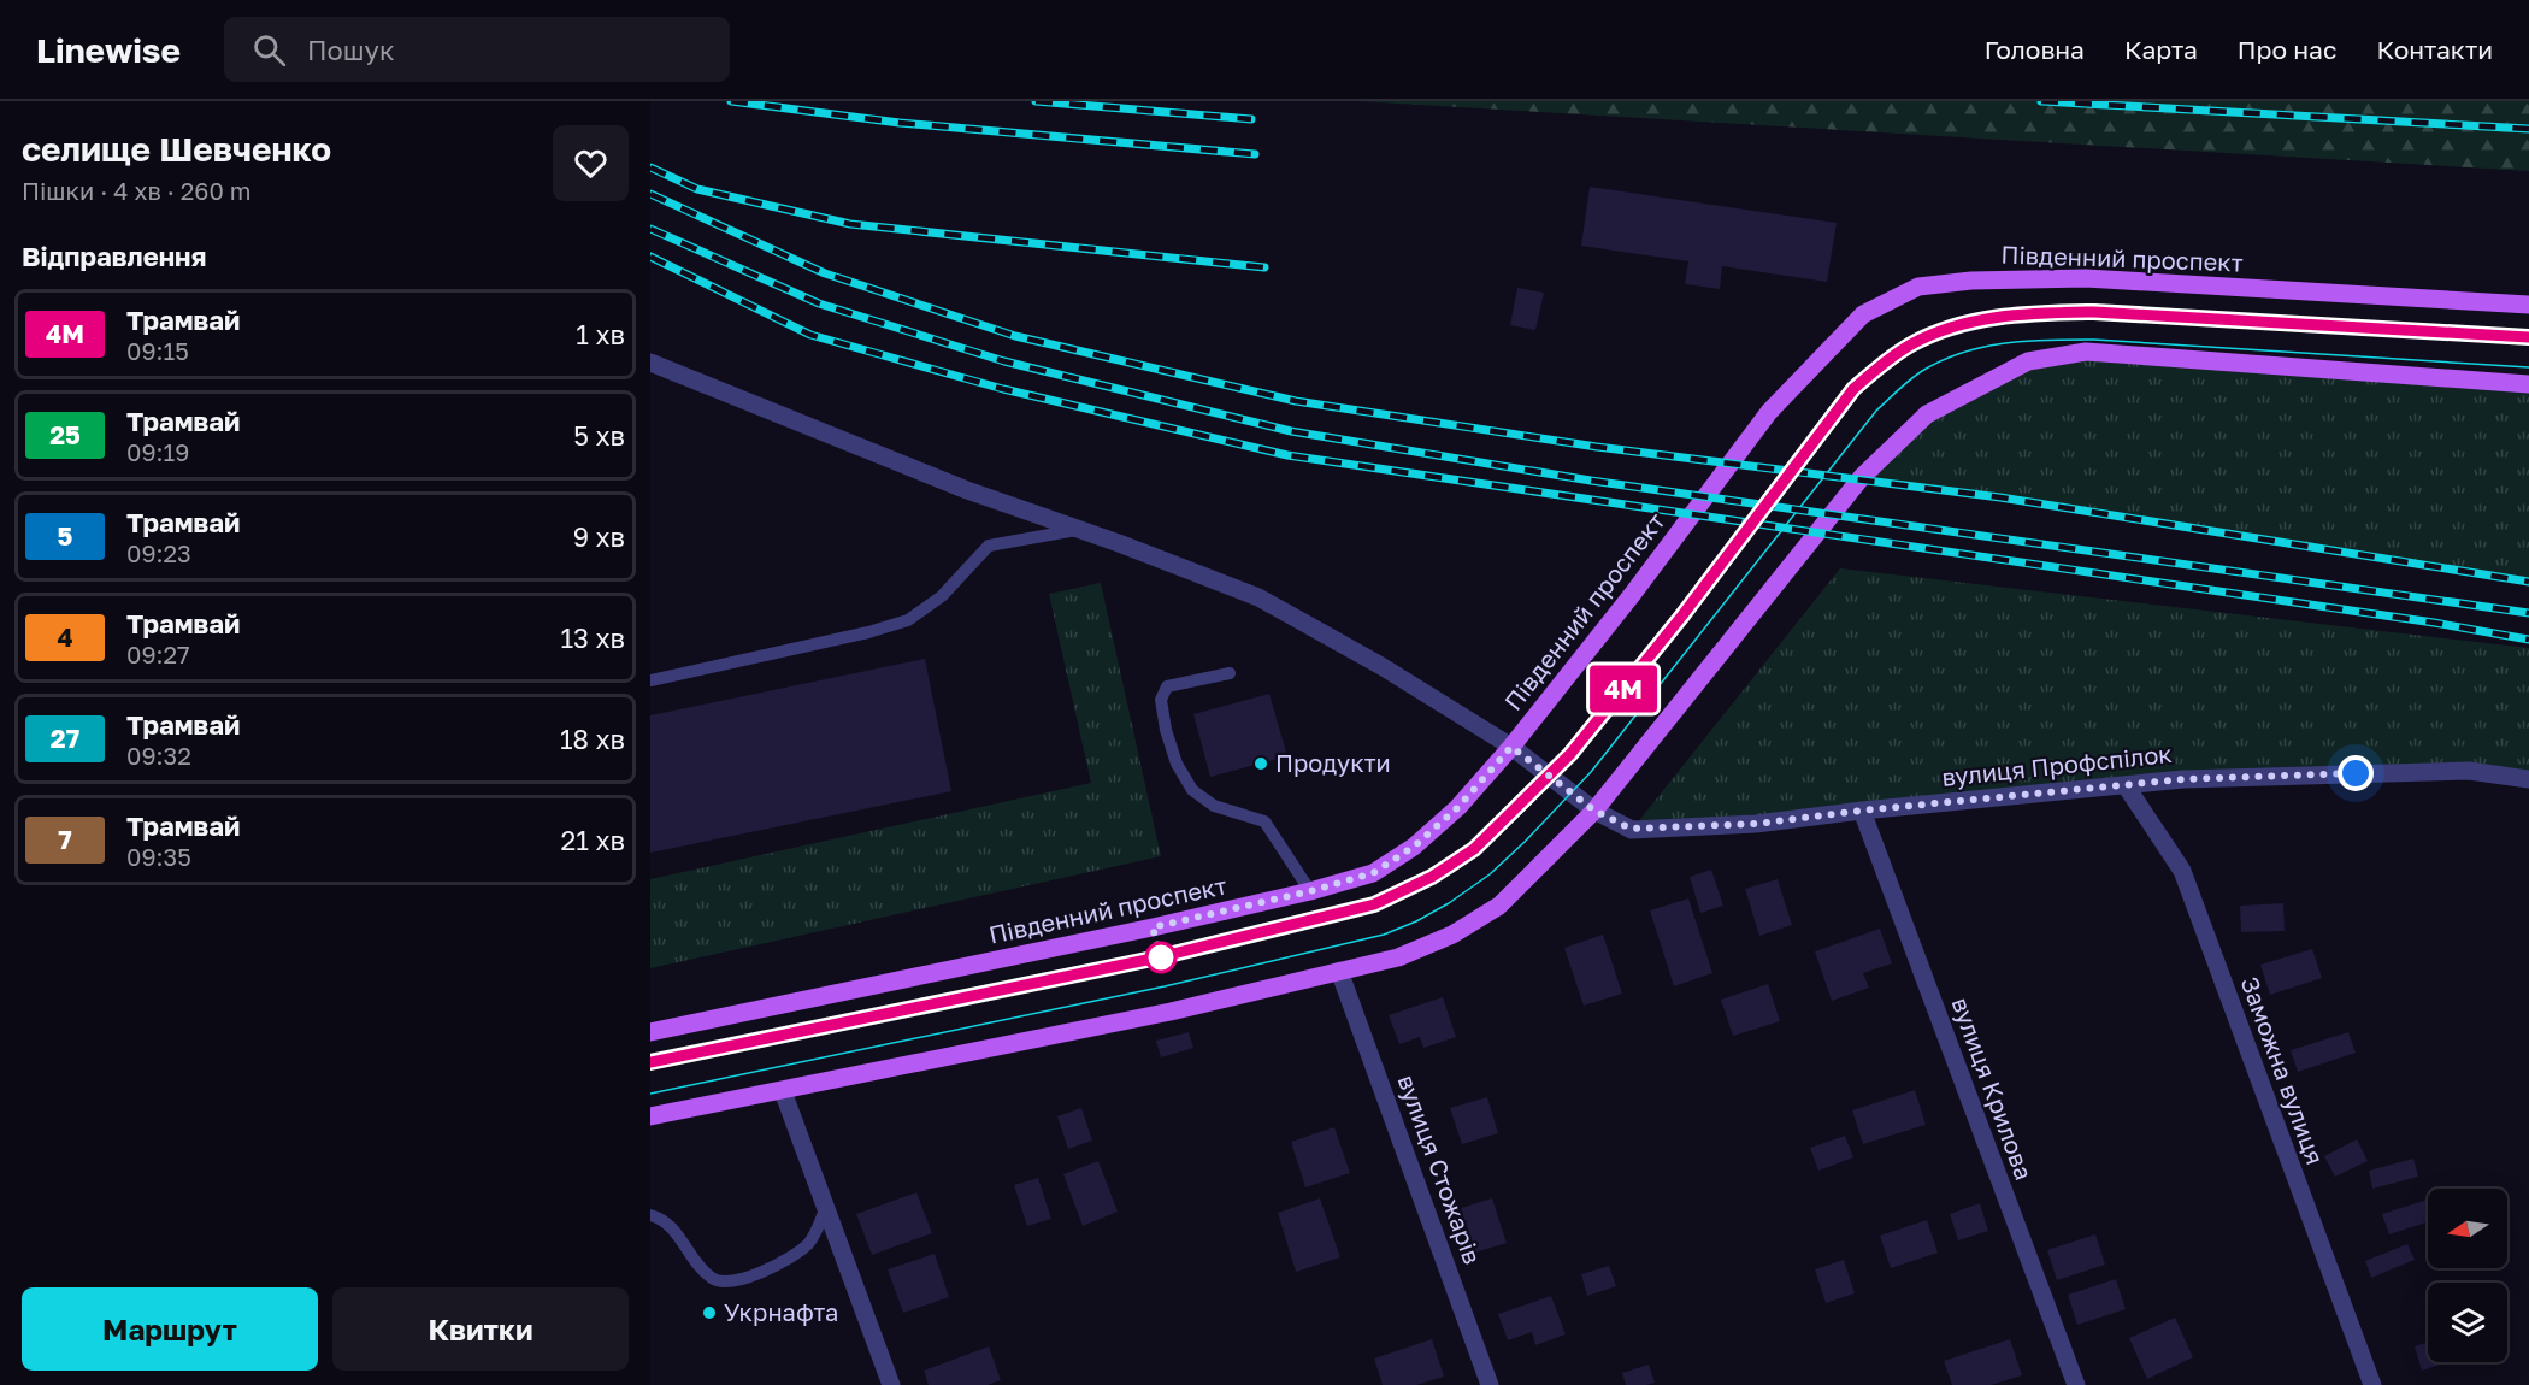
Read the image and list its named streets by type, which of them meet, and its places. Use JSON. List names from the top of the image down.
{
  "streets": {
    "main road": ["Південний проспект"],
    "street": [
      "вулиця Профспілок",
      "Заможна вулиця",
      "вулиця Крилова",
      "вулиця Стожарів"
    ]
  },
  "crossings": [
    ["Південний проспект", "вулиця Профспілок"],
    ["вулиця Профспілок", "Заможна вулиця"],
    ["вулиця Профспілок", "вулиця Крилова"]
  ],
  "places": ["Продукти", "Укрнафта"],
  "lines": ["tram line 4М"],
  "north": "left",
  "page": {
    "header": "Linewise",
    "search": "Пошук",
    "nav": [
      "Головна",
      "Карта",
      "Про нас",
      "Контакти"
    ],
    "heading": [
      ["селище Шевченко", "Пішки · 4 хв · 260 m"],
      "Відправлення"
    ],
    "on_map": "4М",
    "list": [
      {
        "mark": "4М",
        "name": "Трамвай",
        "note": "09:15",
        "value": "1 хв"
      },
      {
        "mark": "25",
        "name": "Трамвай",
        "note": "09:19",
        "value": "5 хв"
      },
      {
        "mark": "5",
        "name": "Трамвай",
        "note": "09:23",
        "value": "9 хв"
      },
      {
        "mark": "4",
        "name": "Трамвай",
        "note": "09:27",
        "value": "13 хв"
      },
      {
        "mark": "27",
        "name": "Трамвай",
        "note": "09:32",
        "value": "18 хв"
      },
      {
        "mark": "7",
        "name": "Трамвай",
        "note": "09:35",
        "value": "21 хв"
      }
    ],
    "buttons": ["Маршрут", "Квитки"]
  }
}
